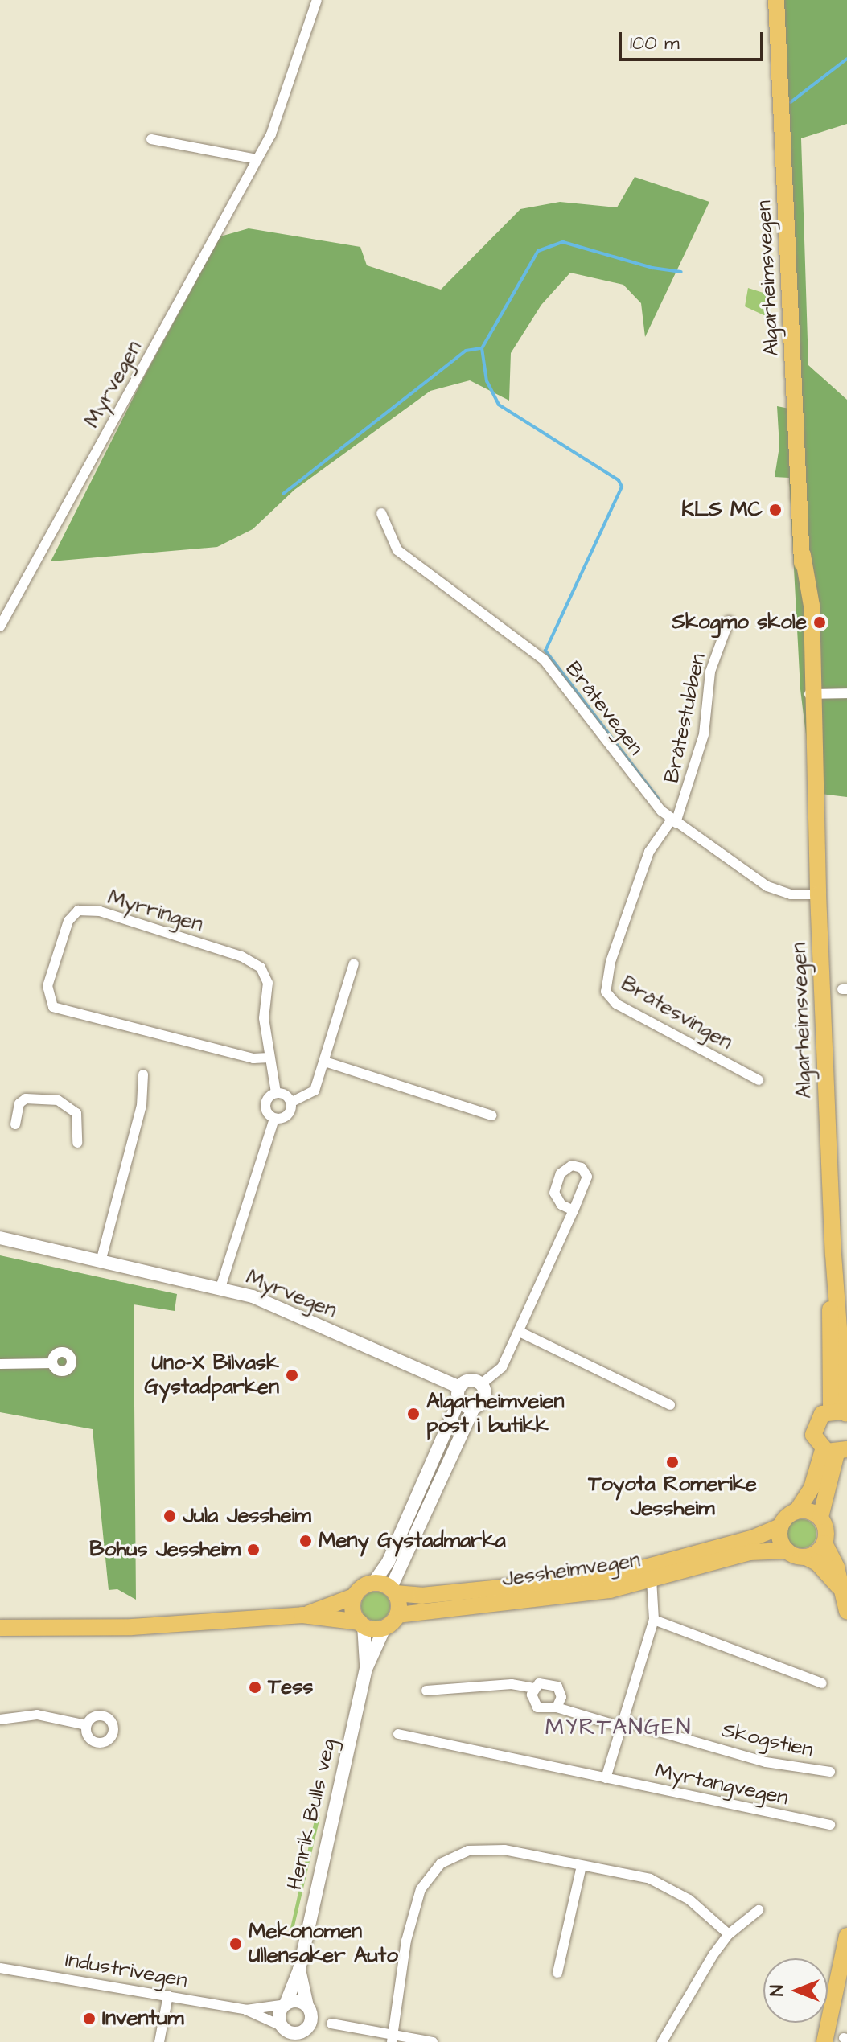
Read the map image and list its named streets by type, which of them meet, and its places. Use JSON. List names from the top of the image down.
{
  "streets": {
    "main road": ["Algarheimsvegen", "Jessheimvegen"],
    "street": [
      "Myrvegen",
      "Bråtevegen",
      "Bråtestubben",
      "Myrringen",
      "Bråtesvingen",
      "Skogstien",
      "Myrtangvegen",
      "Henrik Bulls veg",
      "Industrivegen"
    ]
  },
  "crossings": [
    ["Algarheimsvegen", "Bråtevegen"],
    ["Bråtevegen", "Bråtestubben"],
    ["Bråtevegen", "Bråtesvingen"],
    ["Bråtestubben", "Bråtesvingen"],
    ["Jessheimvegen", "Henrik Bulls veg"],
    ["Henrik Bulls veg", "Industrivegen"]
  ],
  "districts": ["MYRTANGEN"],
  "places": [
    "KLS MC",
    "Skogmo skole",
    "Uno-X Bilvask Gystadparken",
    "Algarheimveien post i butikk",
    "Toyota Romerike Jessheim",
    "Jula Jessheim",
    "Meny Gystadmarka",
    "Bohus Jessheim",
    "Tess",
    "Mekonomen Ullensaker Auto",
    "Inventum"
  ],
  "scale_bar": "100 m",
  "north": "left"
}
